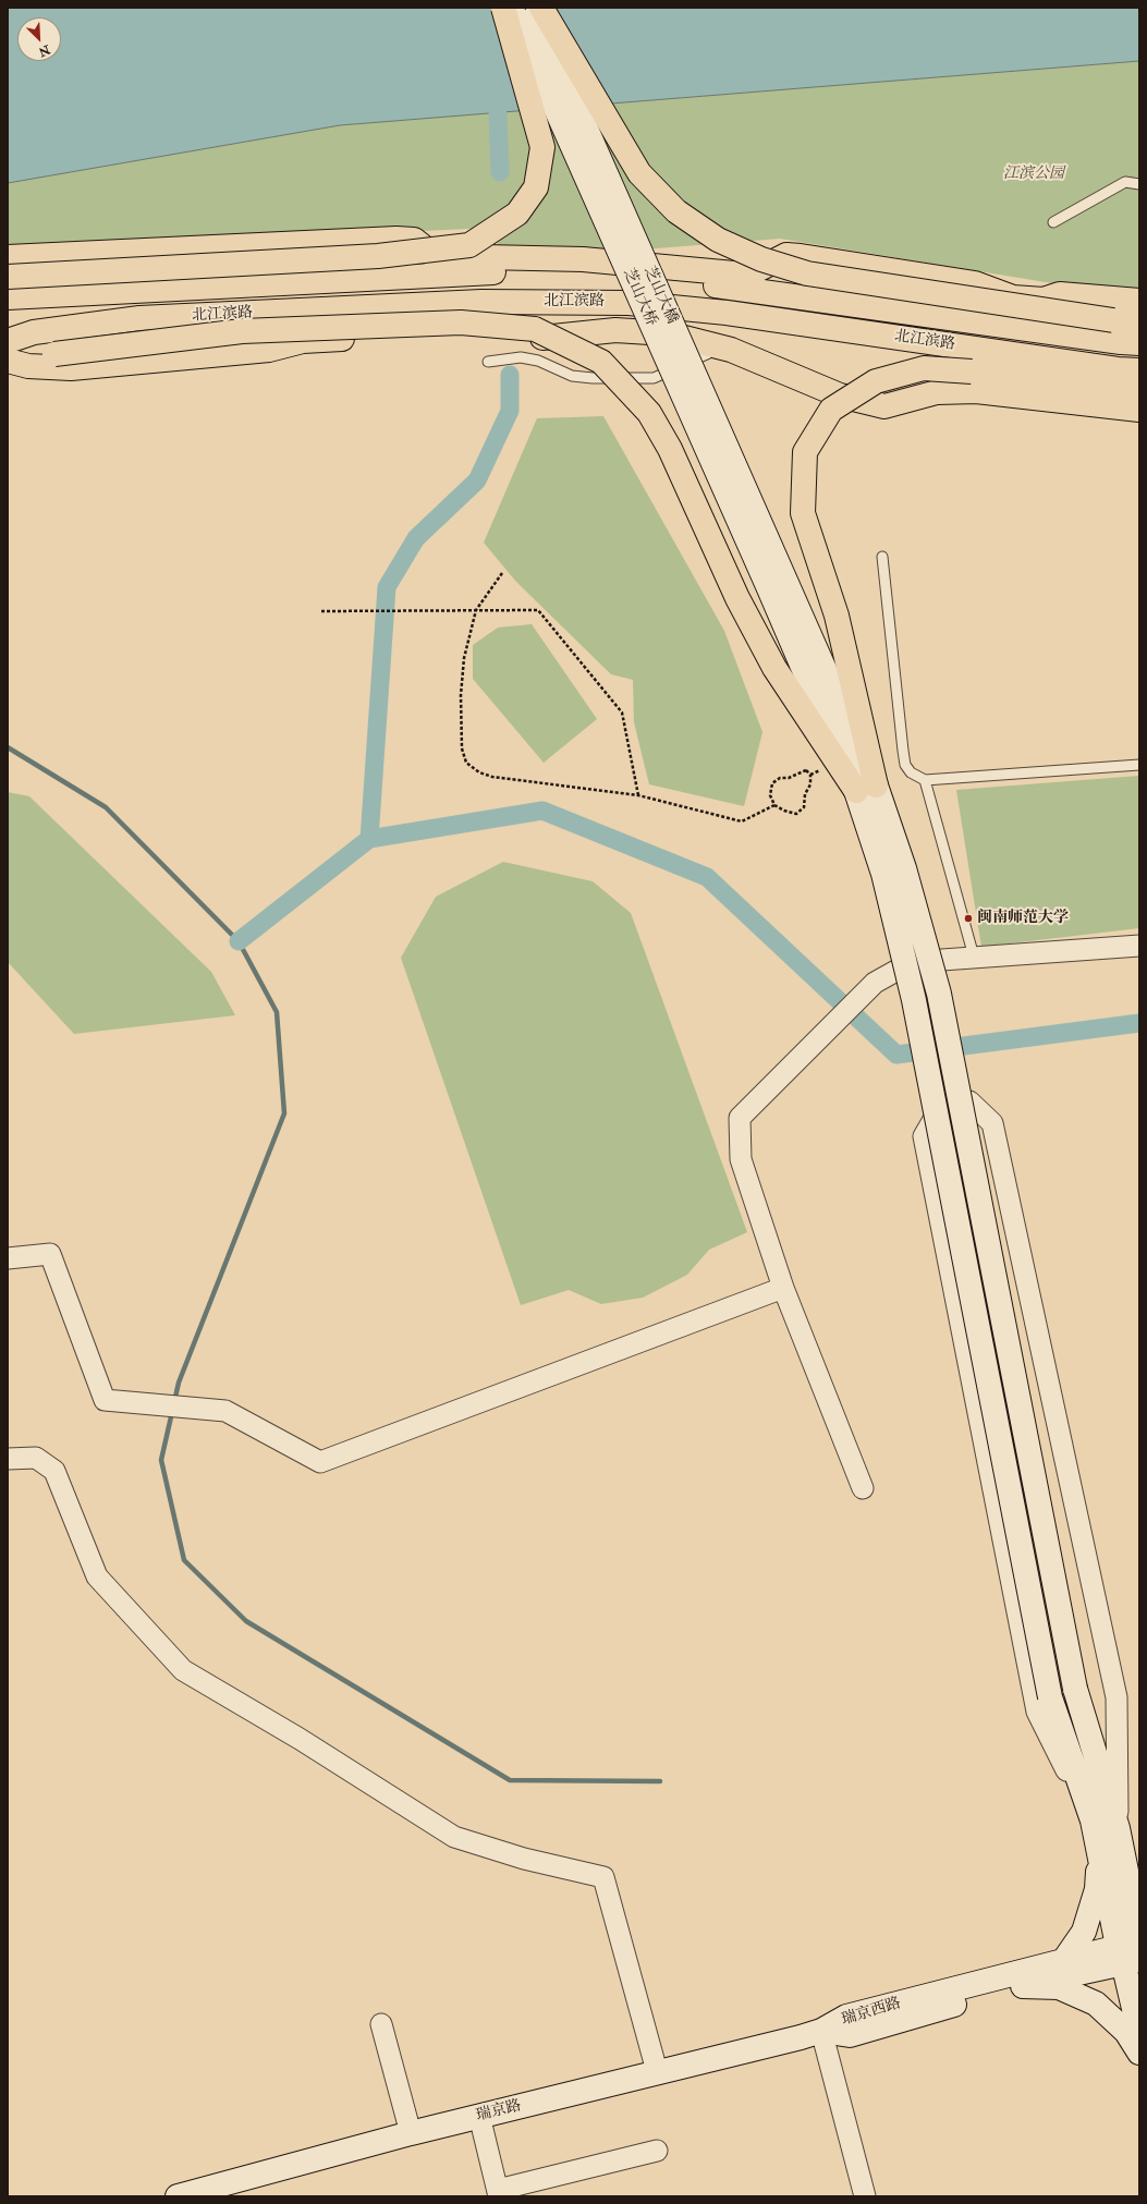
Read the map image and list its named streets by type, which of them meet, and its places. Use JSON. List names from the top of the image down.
{
  "streets": {
    "main road": ["北江滨路"],
    "street": [
      "芝山大橋",
      "芝山大桥",
      "瑞京西路",
      "瑞京路"
    ]
  },
  "crossings": [
    ["芝山大橋", "芝山大桥"],
    ["瑞京西路", "瑞京路"]
  ],
  "parks": ["江滨公园"],
  "places": ["闽南师范大学"],
  "north": "bottom right"
}
